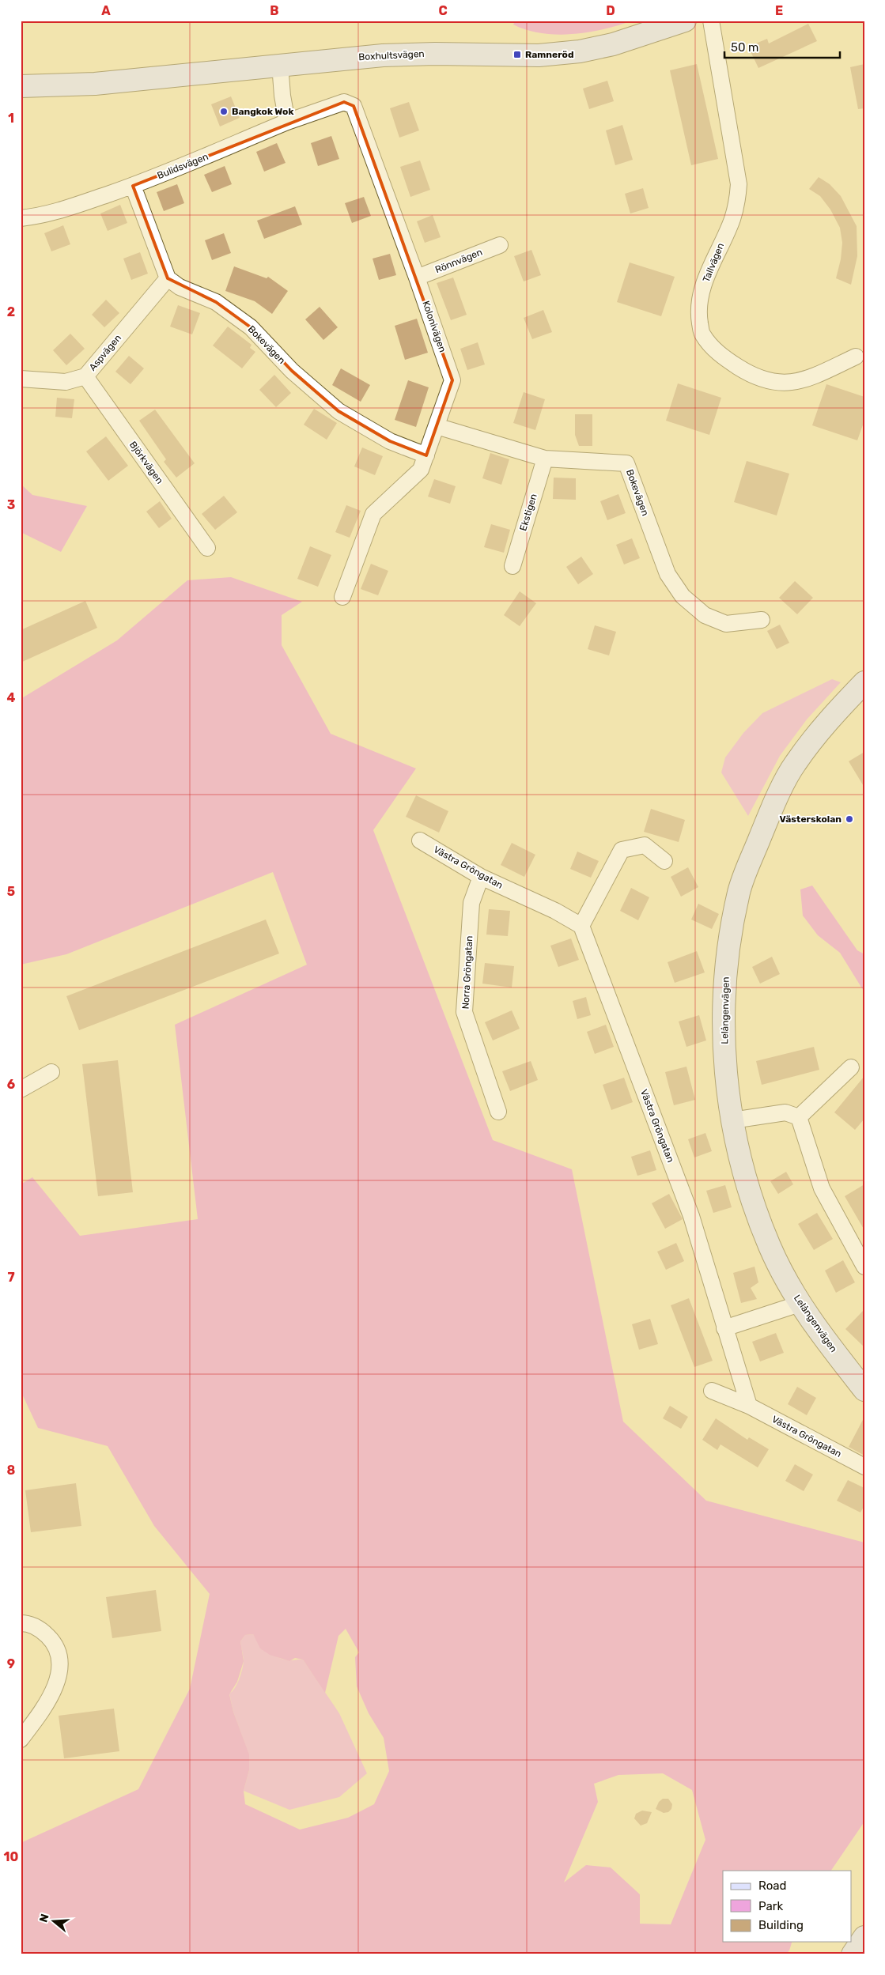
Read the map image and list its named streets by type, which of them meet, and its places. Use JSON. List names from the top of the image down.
{
  "streets": {
    "street": [
      "Boxhultsvägen",
      "Bulidsvägen",
      "Rönnvägen",
      "Tallvägen",
      "Kolonivägen",
      "Bokevägen",
      "Aspvägen",
      "Björkvägen",
      "Ekstigen",
      "Västra Gröngatan",
      "Norra Gröngatan",
      "Lelångenvägen"
    ]
  },
  "crossings": [
    ["Bulidsvägen", "Kolonivägen"],
    ["Rönnvägen", "Kolonivägen"],
    ["Kolonivägen", "Bokevägen"],
    ["Bokevägen", "Aspvägen"],
    ["Bokevägen", "Ekstigen"],
    ["Aspvägen", "Björkvägen"],
    ["Västra Gröngatan", "Norra Gröngatan"]
  ],
  "places": {
    "transit": ["Ramneröd"],
    "other": ["Bangkok Wok", "Västerskolan"]
  },
  "legend": ["Road", "Park", "Building"],
  "scale_bar": "50 m",
  "north": "left",
  "grid": {
    "columns": [
      "A",
      "B",
      "C",
      "D",
      "E"
    ],
    "rows": [
      "1",
      "2",
      "3",
      "4",
      "5",
      "6",
      "7",
      "8",
      "9",
      "10"
    ]
  }
}
